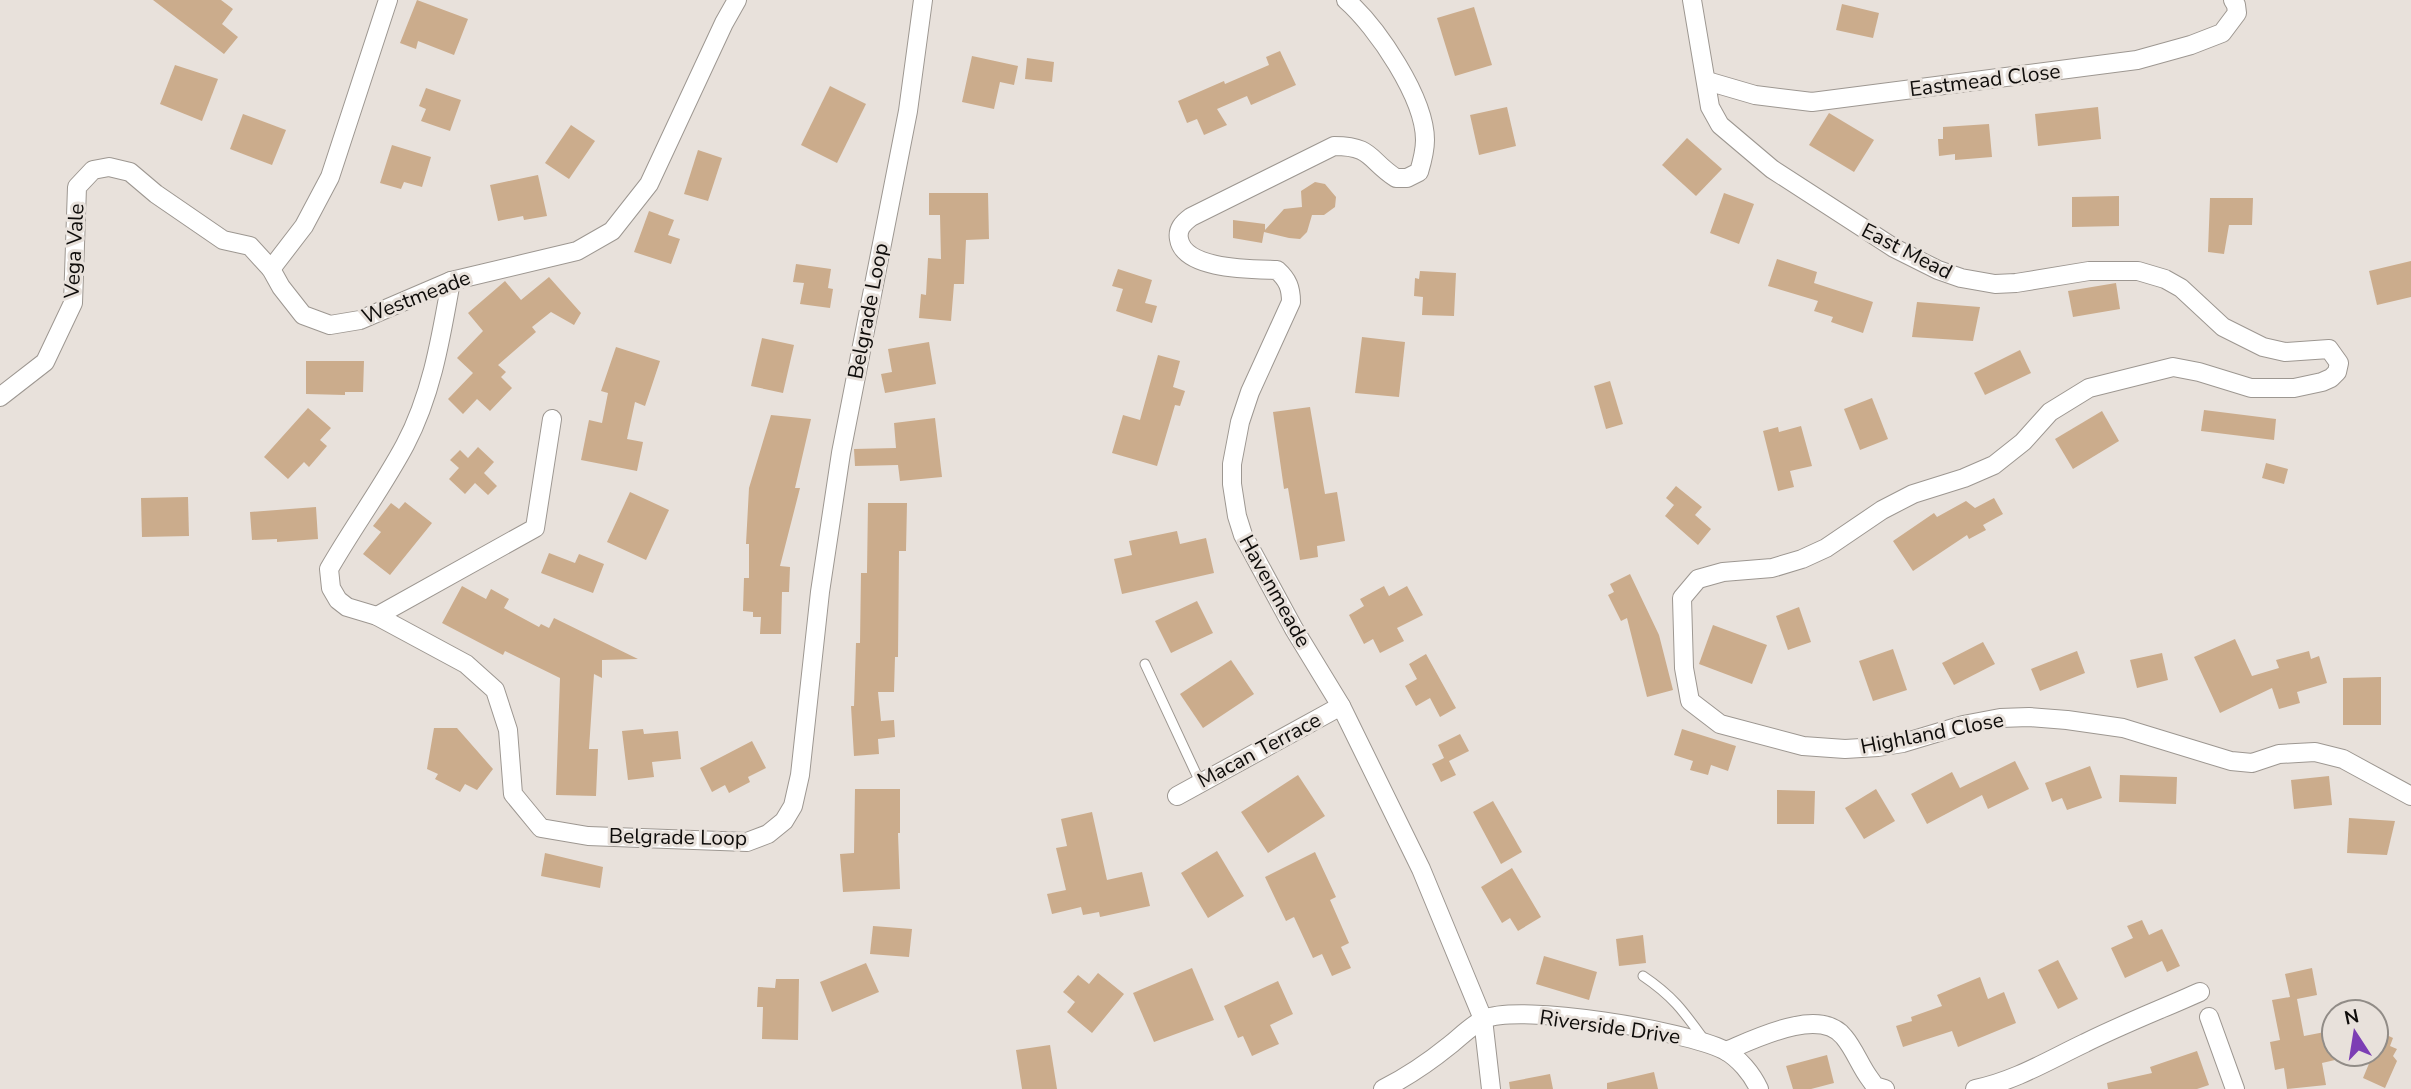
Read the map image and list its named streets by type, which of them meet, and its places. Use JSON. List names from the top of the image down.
{
  "streets": {
    "street": [
      "Eastmead Close",
      "Vega Vale",
      "East Mead",
      "Westmeade",
      "Belgrade Loop",
      "Havenmeade",
      "Highland Close",
      "Macan Terrace",
      "Riverside Drive"
    ]
  },
  "crossings": [
    ["Eastmead Close", "East Mead"],
    ["Vega Vale", "Westmeade"],
    ["East Mead", "Highland Close"],
    ["Westmeade", "Belgrade Loop"],
    ["Havenmeade", "Macan Terrace"],
    ["Havenmeade", "Riverside Drive"]
  ],
  "north": "top"
}
